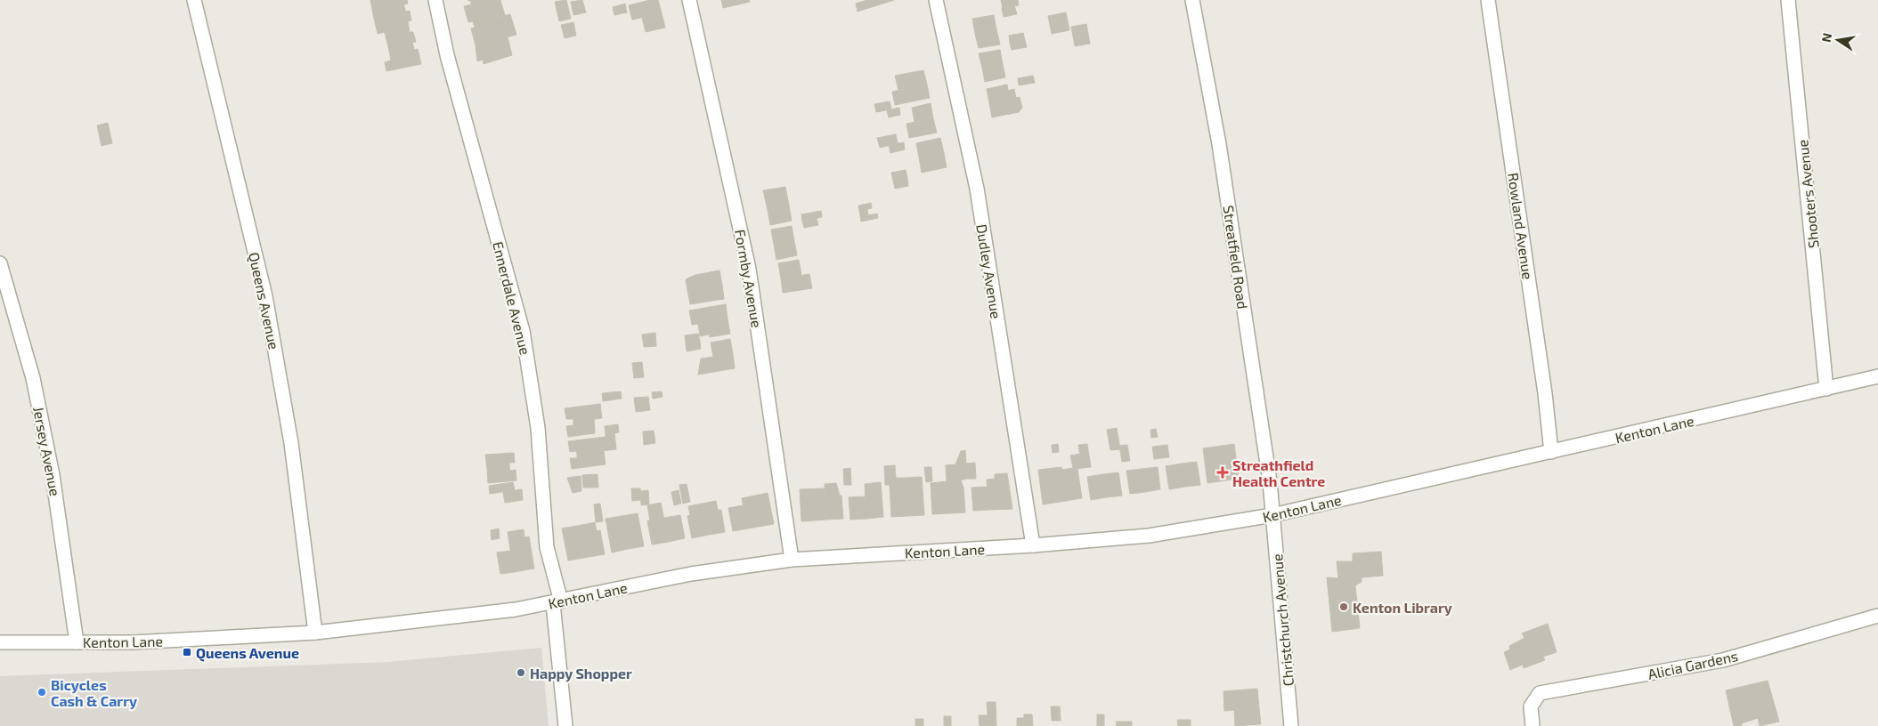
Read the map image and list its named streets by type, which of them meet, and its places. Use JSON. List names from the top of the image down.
{
  "streets": {
    "street": [
      "Shooters Avenue",
      "Rowland Avenue",
      "Streatfield Road",
      "Dudley Avenue",
      "Formby Avenue",
      "Ennerdale Avenue",
      "Queens Avenue",
      "Kenton Lane",
      "Jersey Avenue",
      "Christchurch Avenue",
      "Alicia Gardens"
    ]
  },
  "crossings": [
    ["Shooters Avenue", "Kenton Lane"],
    ["Rowland Avenue", "Kenton Lane"],
    ["Streatfield Road", "Kenton Lane"],
    ["Streatfield Road", "Christchurch Avenue"],
    ["Dudley Avenue", "Kenton Lane"],
    ["Formby Avenue", "Kenton Lane"],
    ["Ennerdale Avenue", "Kenton Lane"],
    ["Queens Avenue", "Kenton Lane"],
    ["Kenton Lane", "Jersey Avenue"],
    ["Kenton Lane", "Christchurch Avenue"]
  ],
  "places": {
    "health": ["Streathfield Health Centre"],
    "other": ["Kenton Library", "Happy Shopper", "Bicycles Cash & Carry"],
    "transit": ["Queens Avenue"]
  },
  "north": "left"
}
